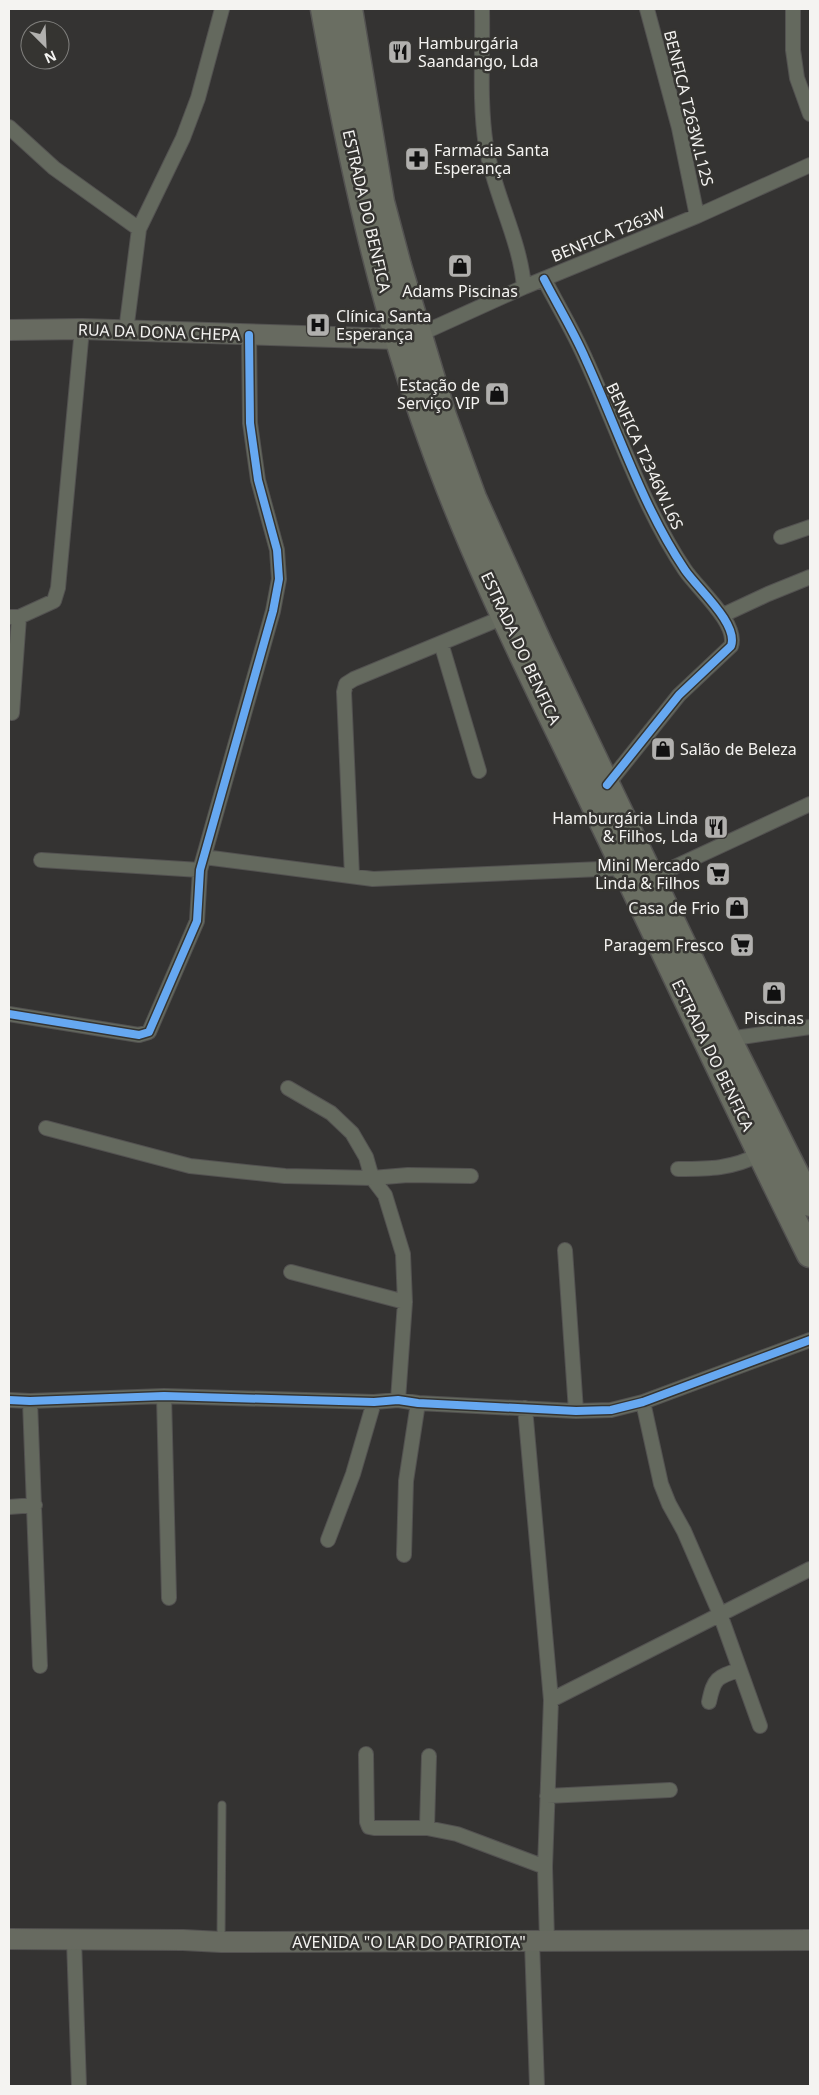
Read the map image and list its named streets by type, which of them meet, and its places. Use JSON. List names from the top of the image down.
{
  "streets": {
    "highway": ["ESTRADA DO BENFICA"],
    "main road": ["RUA DA DONA CHEPA", "AVENIDA \"O LAR DO PATRIOTA\""],
    "street": ["BENFICA T263W.L12S", "BENFICA T263W", "BENFICA T2346W.L6S"]
  },
  "crossings": [
    ["BENFICA T263W.L12S", "BENFICA T263W"],
    ["ESTRADA DO BENFICA", "BENFICA T263W"],
    ["ESTRADA DO BENFICA", "RUA DA DONA CHEPA"],
    ["ESTRADA DO BENFICA", "BENFICA T2346W.L6S"],
    ["BENFICA T263W", "RUA DA DONA CHEPA"],
    ["BENFICA T263W", "BENFICA T2346W.L6S"]
  ],
  "places": {
    "restaurant": ["Hamburgária Saandango, Lda", "Hamburgária Linda & Filhos, Lda"],
    "pharmacy": ["Farmácia Santa Esperança"],
    "shop": [
      "Adams Piscinas",
      "Estação de Serviço VIP",
      "Salão de Beleza",
      "Casa de Frio",
      "Piscinas"
    ],
    "hospital": ["Clínica Santa Esperança"],
    "supermarket": ["Mini Mercado Linda & Filhos", "Paragem Fresco"]
  },
  "north": "bottom right"
}
